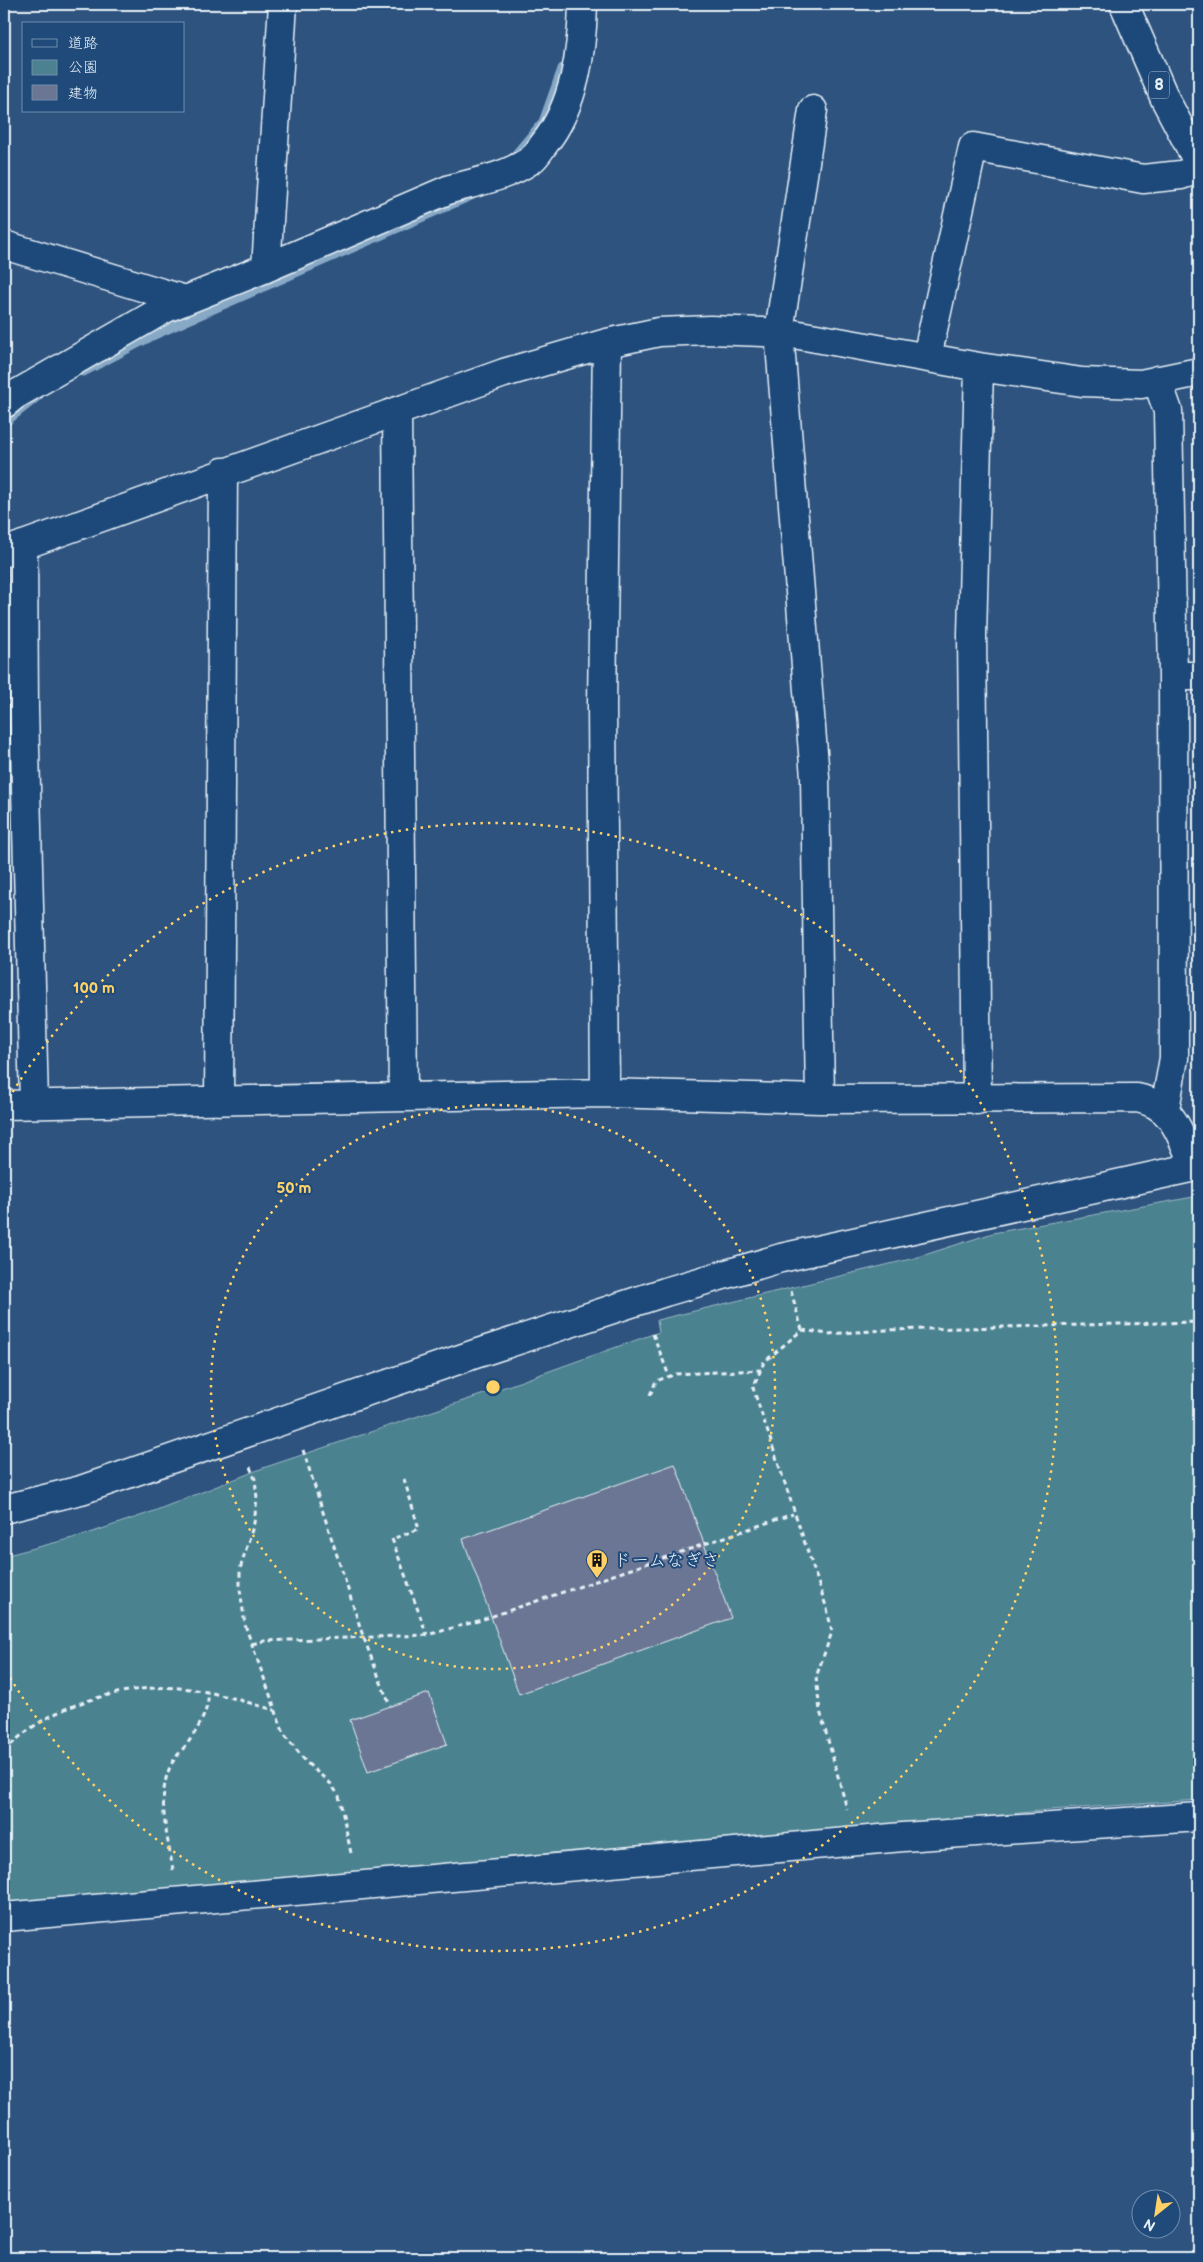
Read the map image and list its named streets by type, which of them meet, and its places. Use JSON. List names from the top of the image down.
{
  "streets": {
    "main road": ["8"]
  },
  "places": {
    "building": ["ドームなぎさ"]
  },
  "legend": ["道路", "公園", "建物"],
  "north": "bottom left",
  "rings": ["100 m", "50 m"]
}
